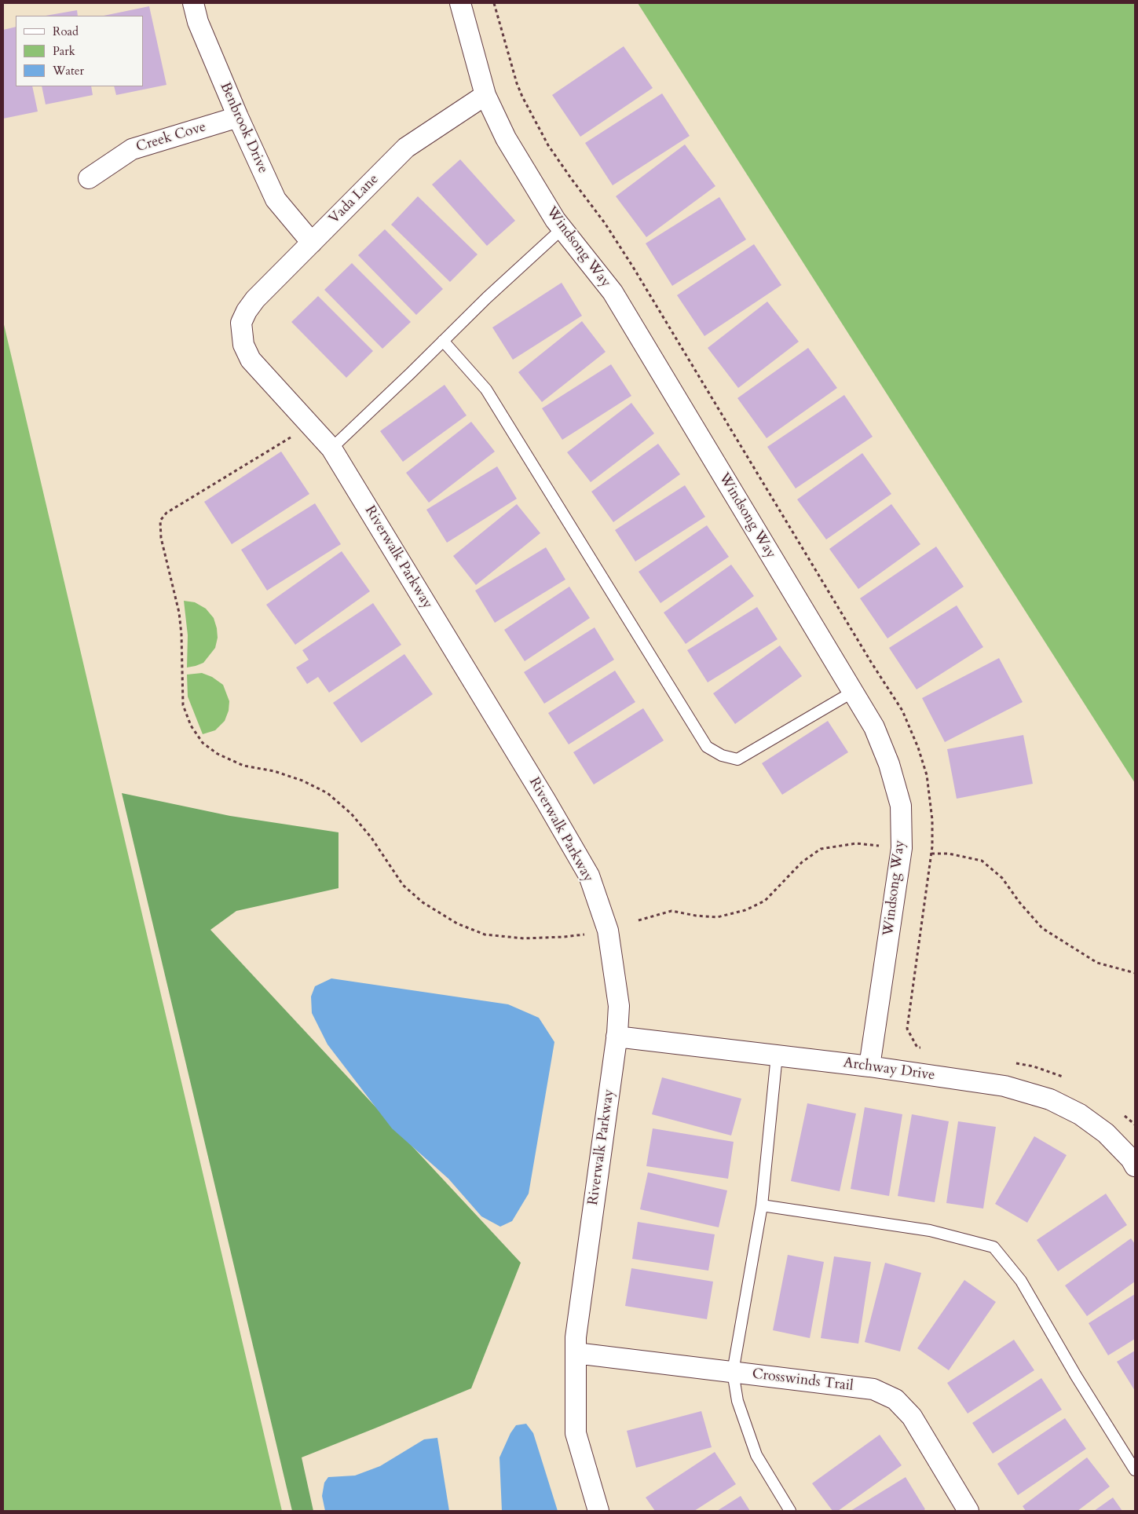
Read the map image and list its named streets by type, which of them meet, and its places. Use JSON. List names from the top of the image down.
{
  "streets": {
    "street": [
      "Benbrook Drive",
      "Creek Cove",
      "Vada Lane",
      "Windsong Way",
      "Riverwalk Parkway",
      "Archway Drive",
      "Crosswinds Trail"
    ]
  },
  "crossings": [
    ["Benbrook Drive", "Creek Cove"],
    ["Benbrook Drive", "Vada Lane"],
    ["Vada Lane", "Windsong Way"],
    ["Vada Lane", "Riverwalk Parkway"],
    ["Windsong Way", "Archway Drive"],
    ["Riverwalk Parkway", "Archway Drive"],
    ["Riverwalk Parkway", "Crosswinds Trail"]
  ],
  "legend": ["Road", "Park", "Water"]
}
